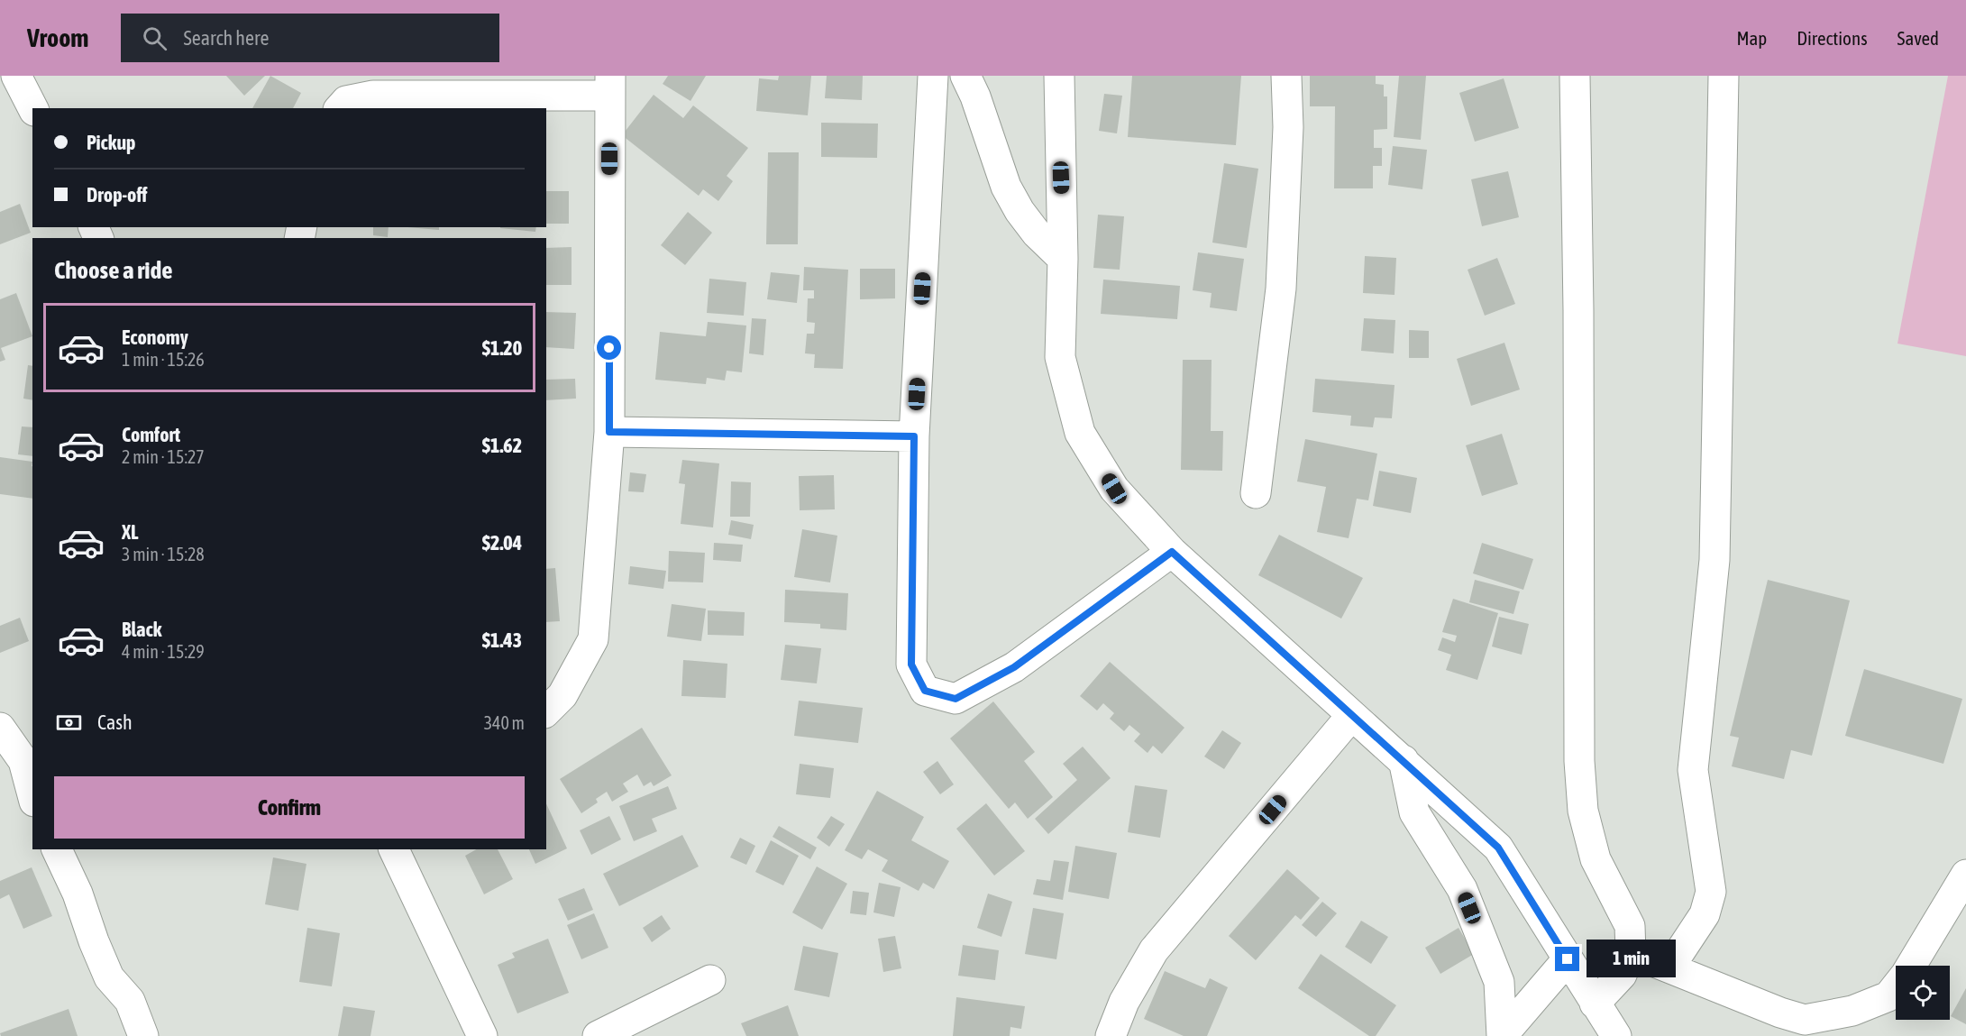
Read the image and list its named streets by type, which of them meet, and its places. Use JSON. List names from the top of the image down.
{
  "page": {
    "header": "Vroom",
    "search": "Search here",
    "nav": ["Map", "Directions", "Saved"],
    "banner": ["Pickup", "Drop-off"],
    "heading": "Choose a ride",
    "list": [
      {
        "name": "Economy",
        "note": "1 min · 15:26",
        "value": "$1.20"
      },
      {
        "name": "Comfort",
        "note": "2 min · 15:27",
        "value": "$1.62"
      },
      {
        "name": "XL",
        "note": "3 min · 15:28",
        "value": "$2.04"
      },
      {
        "name": "Black",
        "note": "4 min · 15:29",
        "value": "$1.43"
      }
    ],
    "pay": ["Cash", "340 m"],
    "buttons": "Confirm",
    "bubble": "1 min"
  }
}
